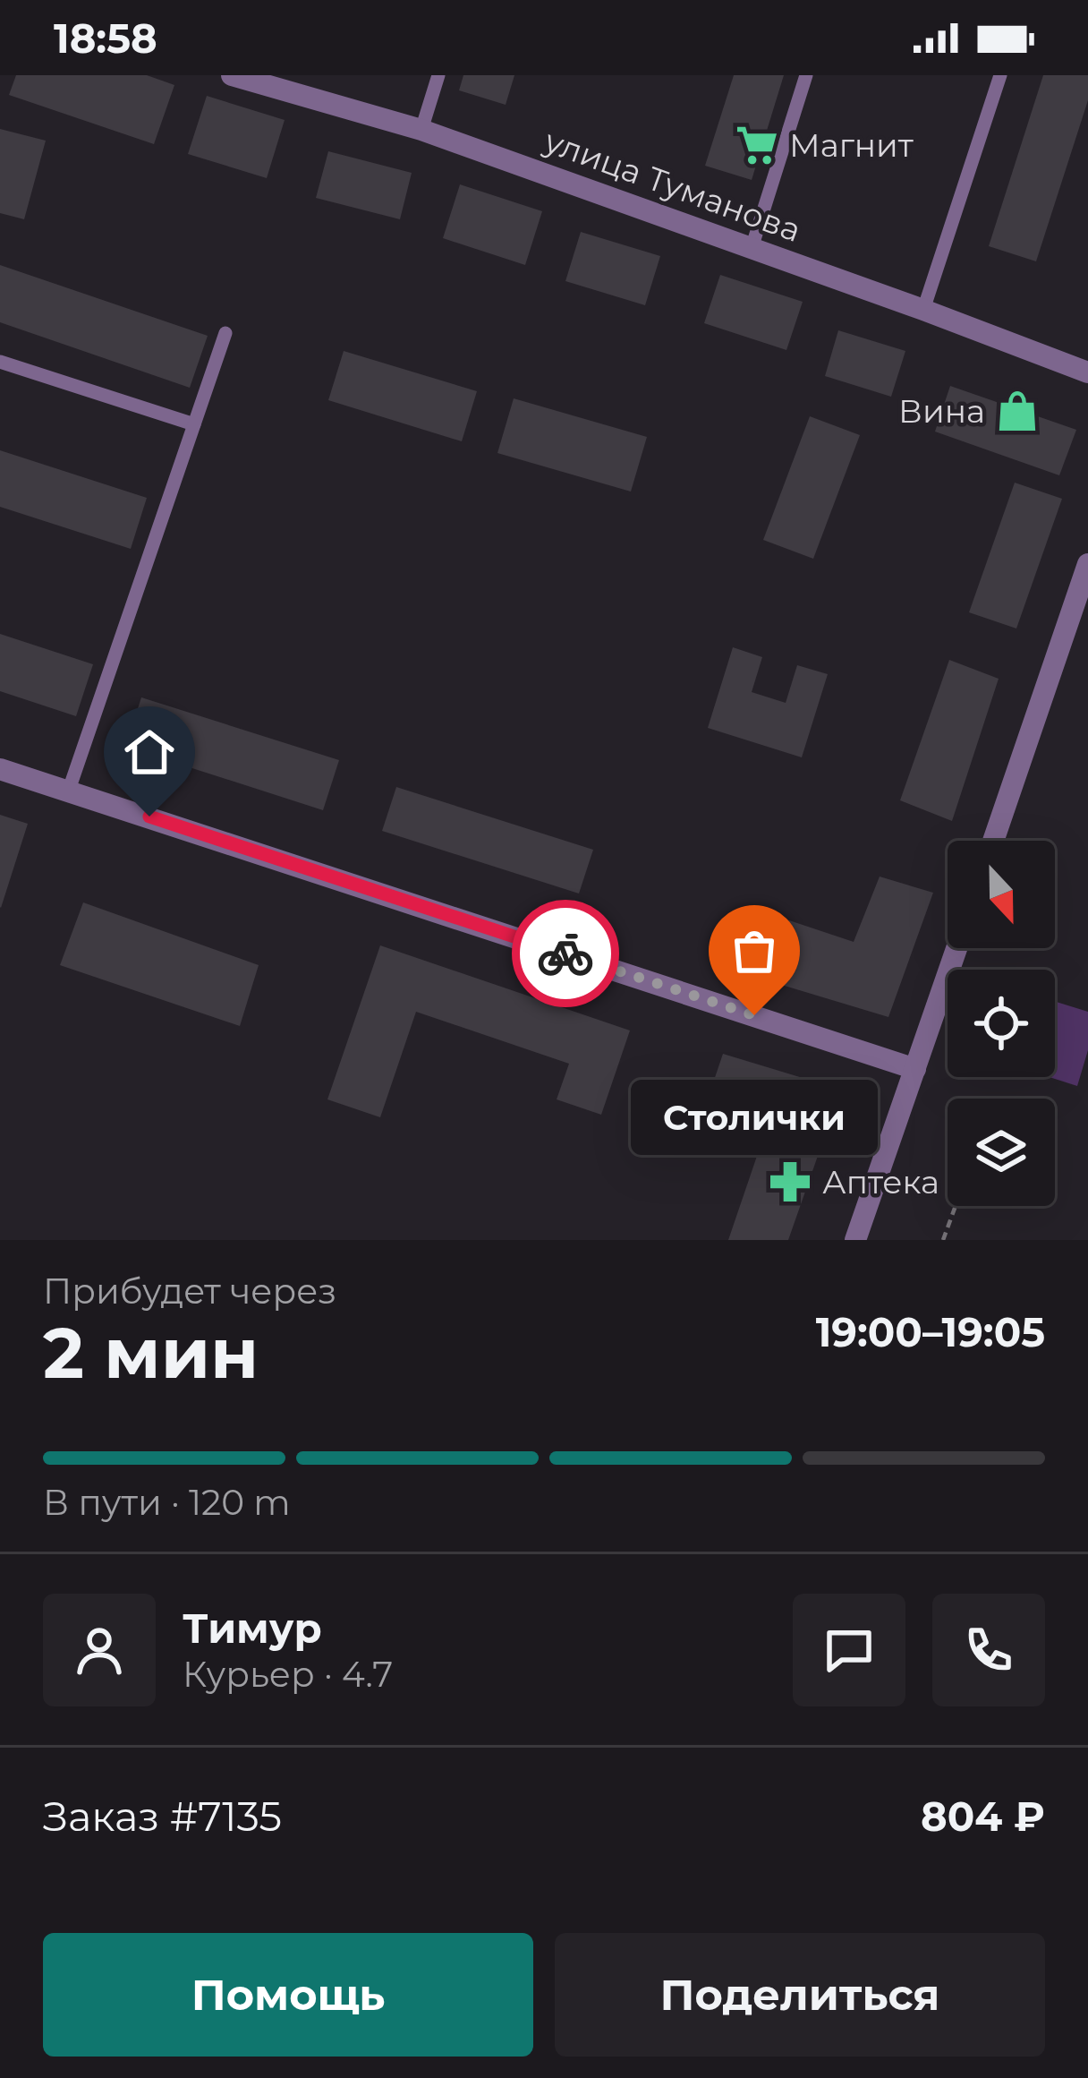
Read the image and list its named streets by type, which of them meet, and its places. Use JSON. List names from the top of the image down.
{
  "streets": {
    "street": ["улица Туманова"]
  },
  "places": {
    "supermarket": ["Магнит"],
    "shop": ["Вина"],
    "other": ["Столички"],
    "pharmacy": ["Аптека"]
  },
  "north": "bottom",
  "page": {
    "status": "18:58",
    "bubble": "Столички",
    "heading": ["2 мин", "Прибудет через", "19:00–19:05"],
    "panel": [
      "Тимур",
      "Курьер · 4.7",
      "Заказ #7135",
      "804 ₽"
    ],
    "bar": "В пути · 120 m",
    "buttons": ["Помощь", "Поделиться"]
  }
}
